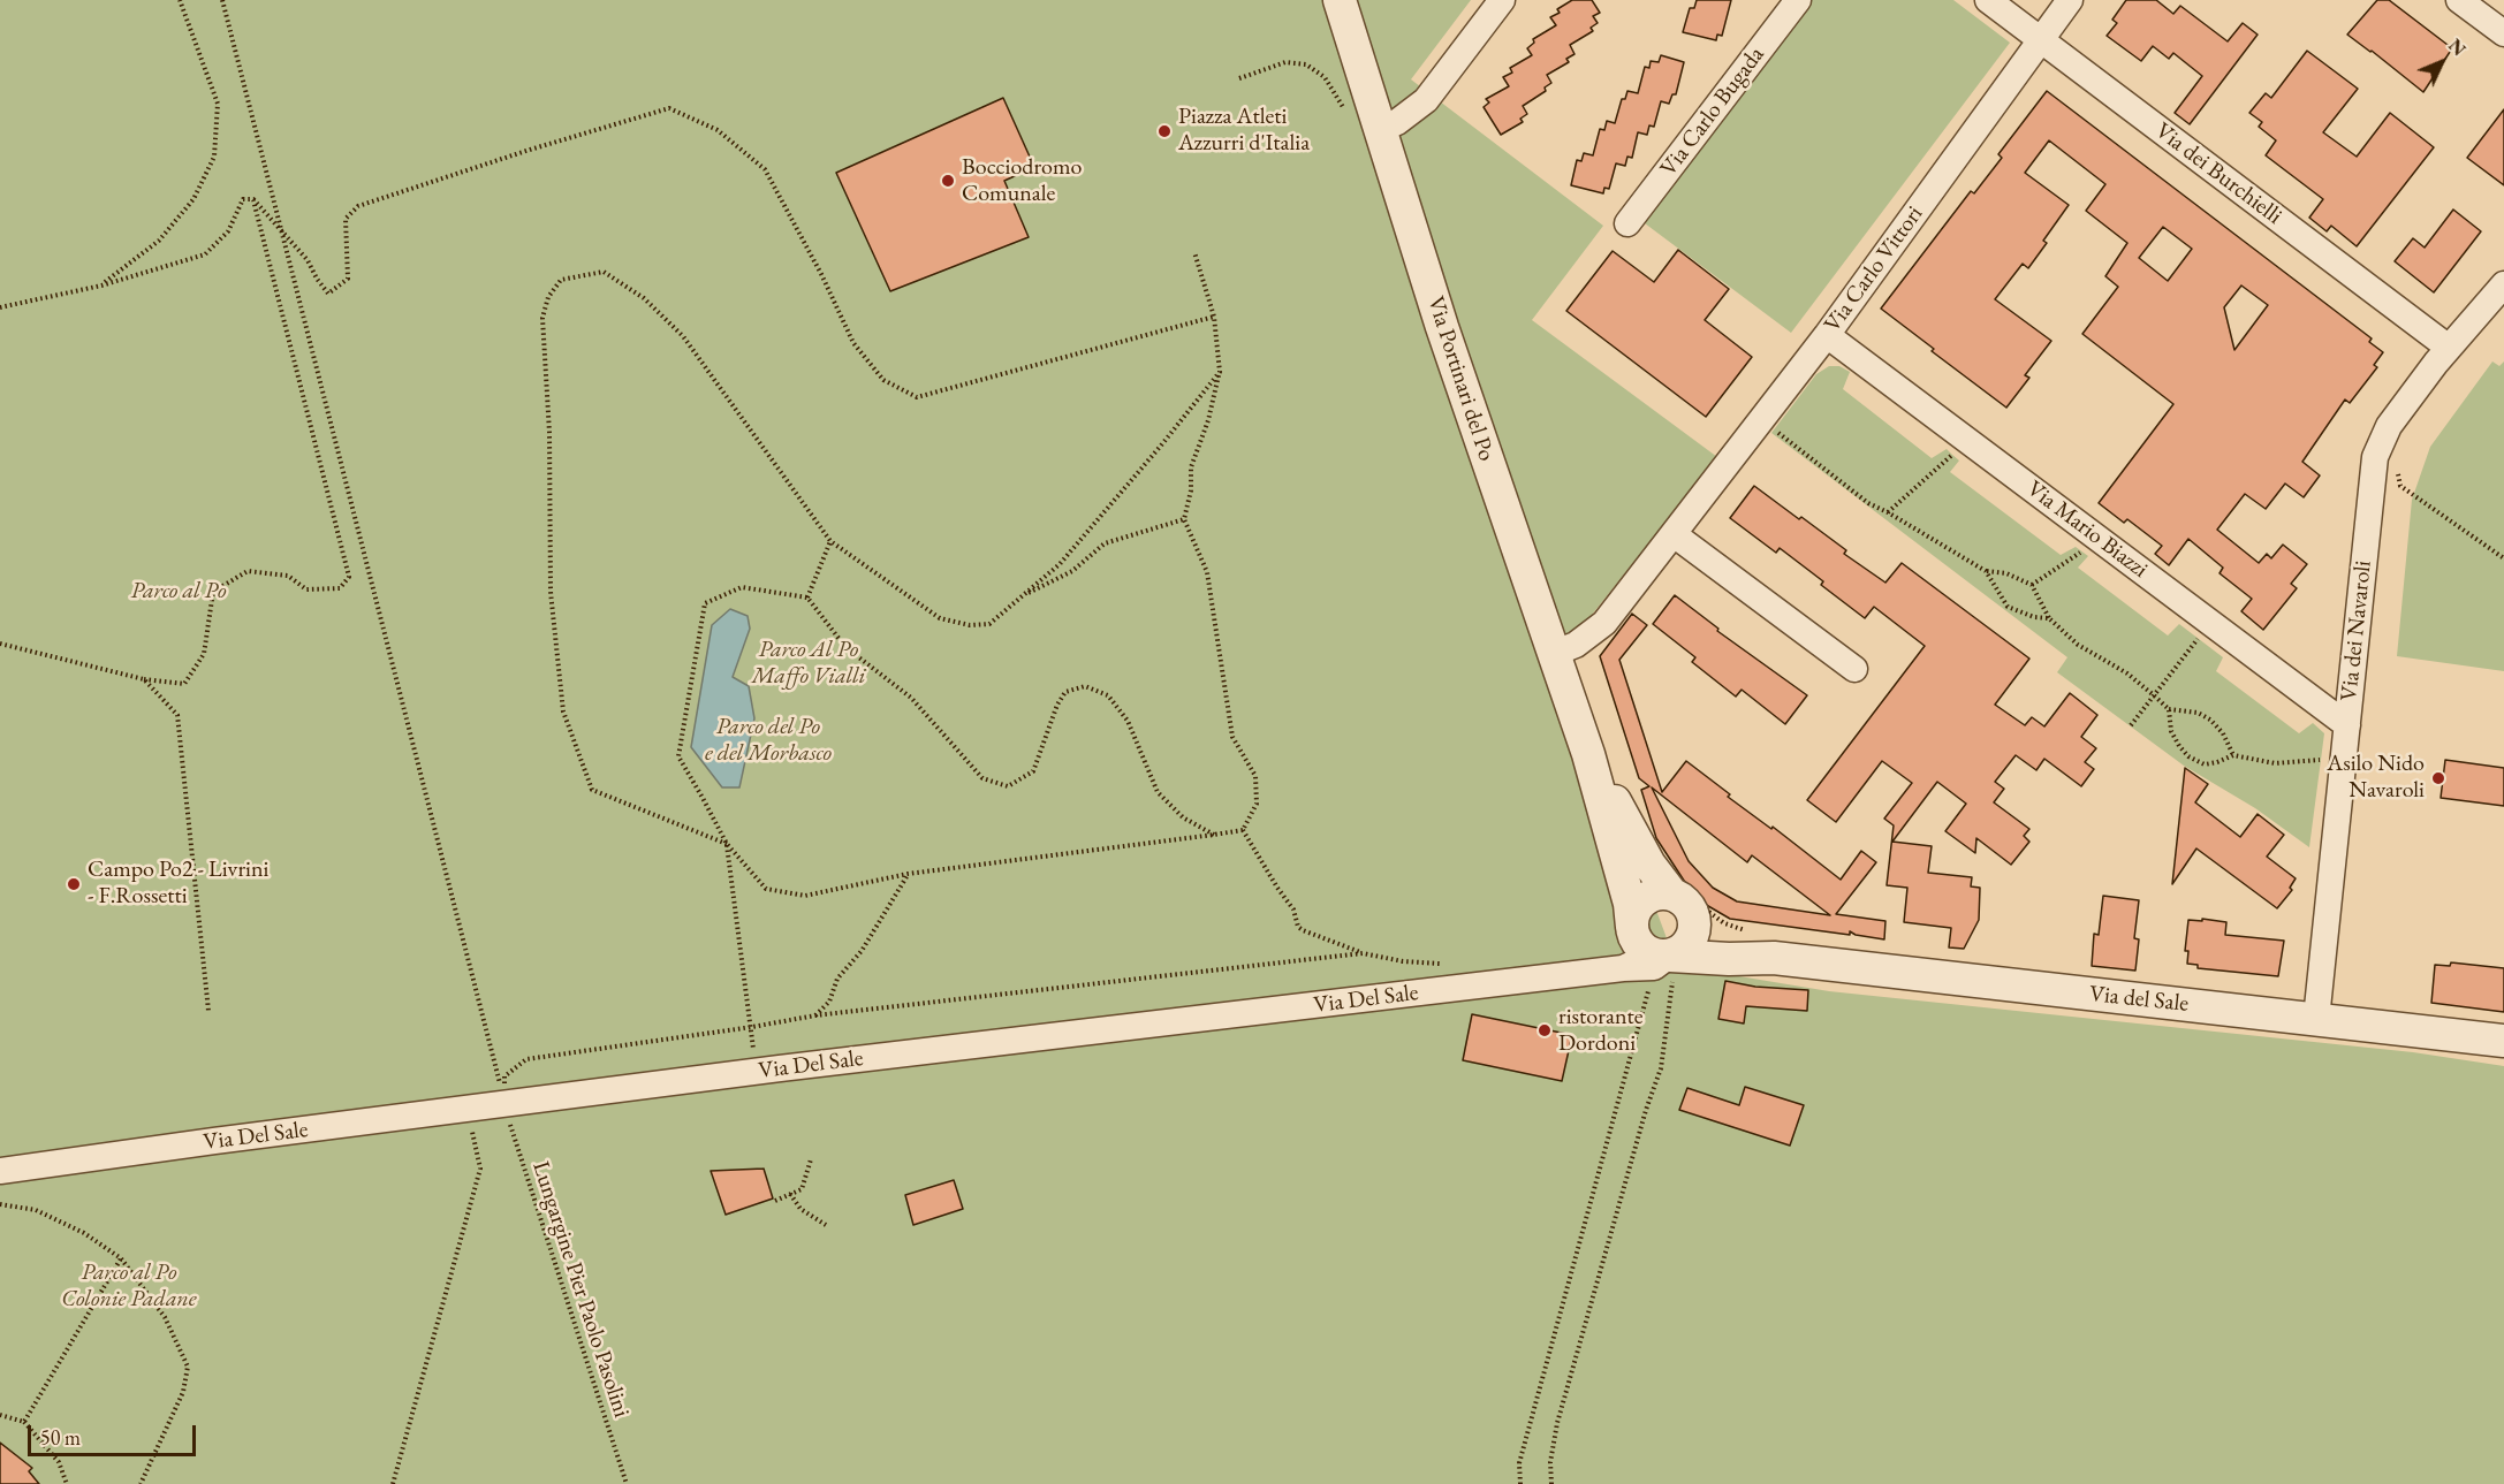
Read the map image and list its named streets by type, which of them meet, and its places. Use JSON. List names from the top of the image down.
{
  "streets": {
    "street": [
      "Via Carlo Bugada",
      "Via dei Burchielli",
      "Via Carlo Vittori",
      "Via Portinari del Po",
      "Via Mario Biazzi",
      "Via dei Navaroli",
      "Via Del Sale",
      "Via del Sale"
    ],
    "path": ["Lungargine Pier Paolo Pasolini"]
  },
  "crossings": [
    ["Via dei Burchielli", "Via Carlo Vittori"],
    ["Via dei Burchielli", "Via dei Navaroli"],
    ["Via Carlo Vittori", "Via Portinari del Po"],
    ["Via Carlo Vittori", "Via Mario Biazzi"],
    ["Via Portinari del Po", "Via Del Sale"],
    ["Via Portinari del Po", "Via del Sale"],
    ["Via Mario Biazzi", "Via dei Navaroli"],
    ["Via dei Navaroli", "Via del Sale"],
    ["Via Del Sale", "Via del Sale"],
    ["Via Del Sale", "Lungargine Pier Paolo Pasolini"]
  ],
  "parks": [
    "Parco al Po",
    "Parco Al Po Maffo Vialli",
    "Parco del Po e del Morbasco",
    "Parco al Po Colonie Padane"
  ],
  "places": [
    "Piazza Atleti Azzurri d'Italia",
    "Bocciodromo Comunale",
    "Asilo Nido Navaroli",
    "Campo Po2 - Livrini - F.Rossetti",
    "ristorante Dordoni"
  ],
  "scale_bar": "50 m",
  "north": "top right"
}
